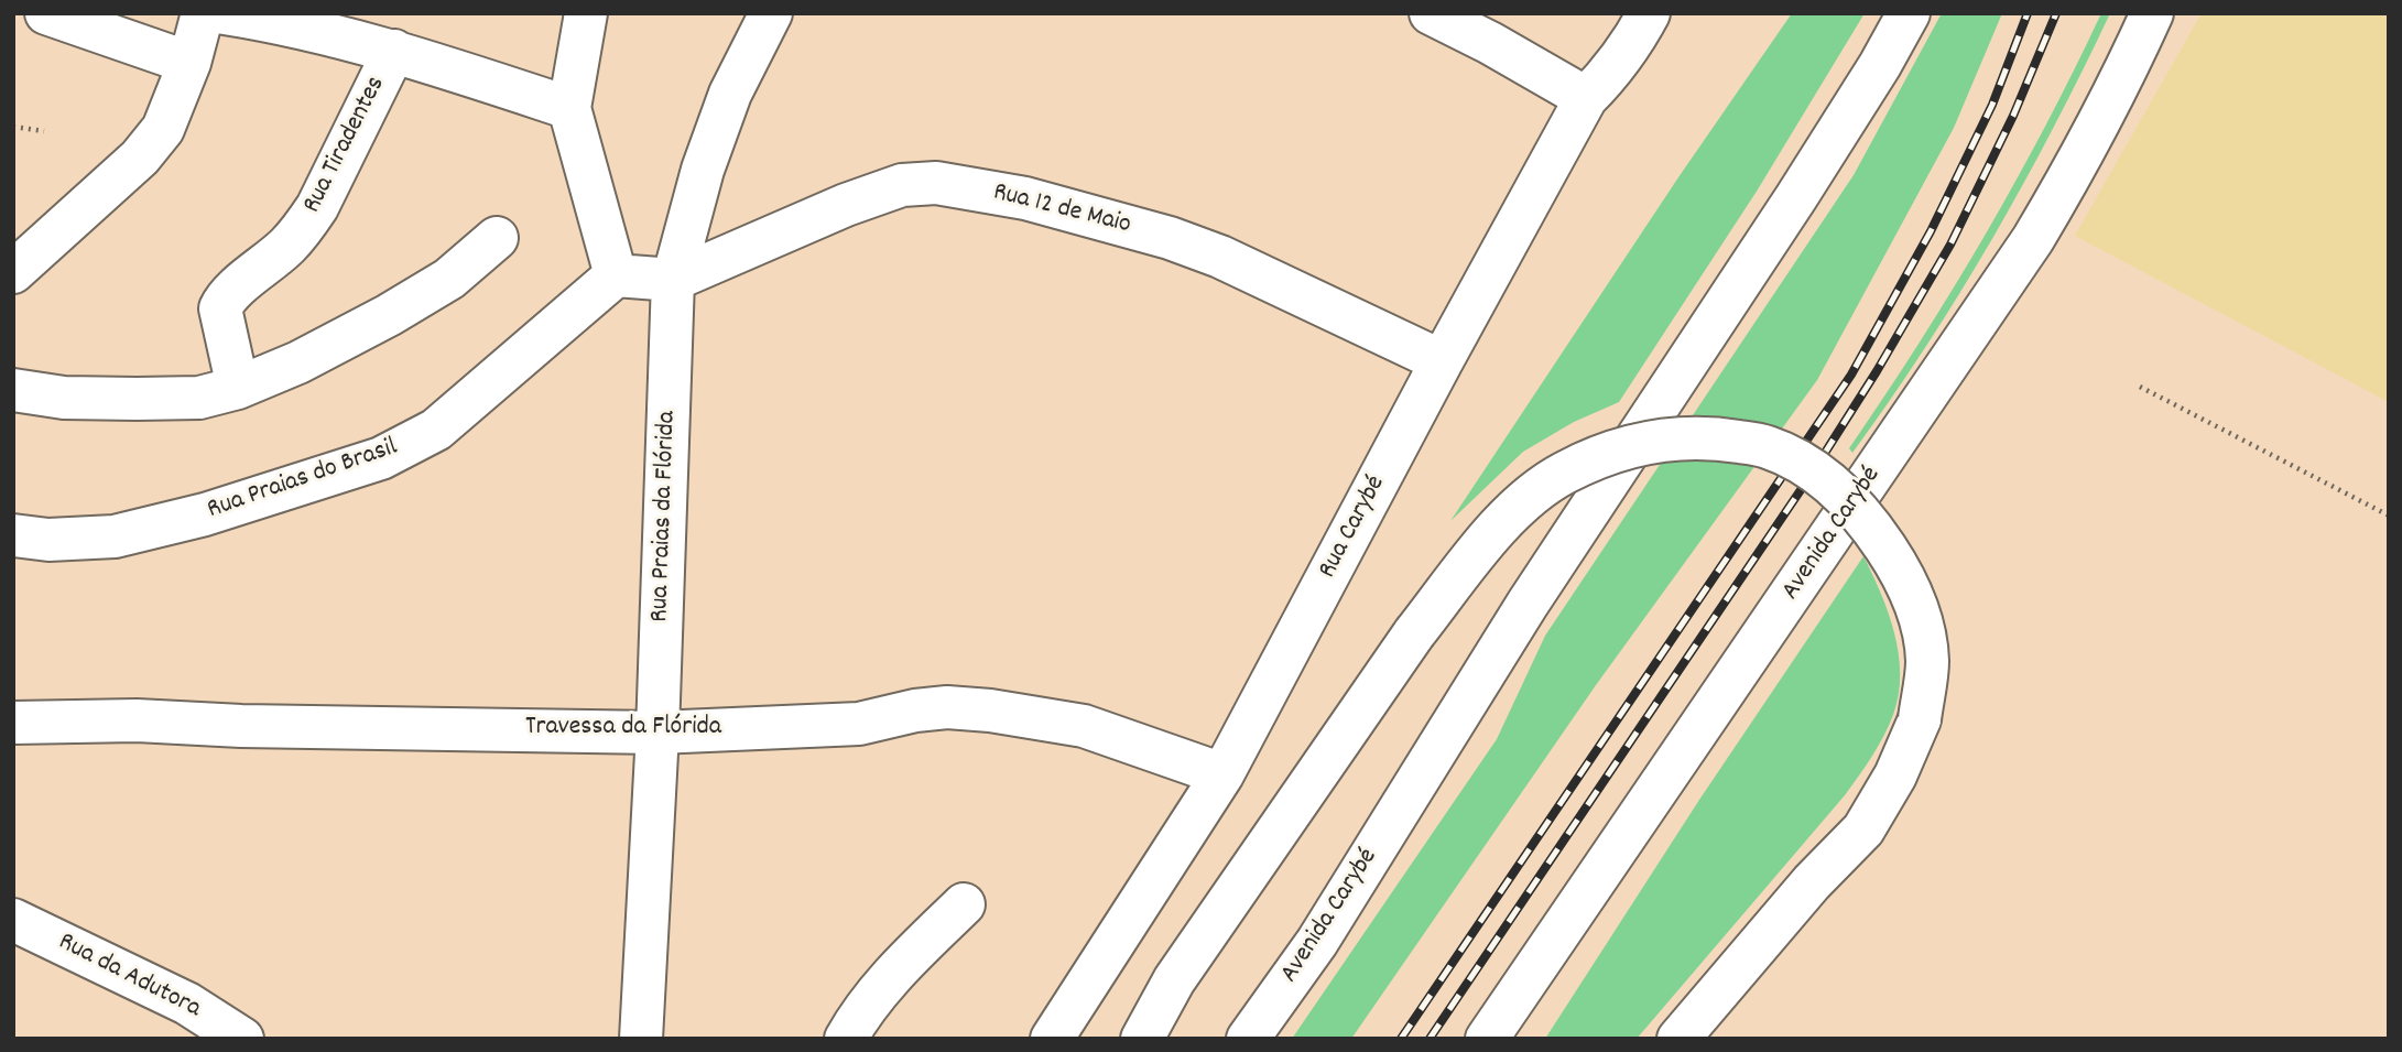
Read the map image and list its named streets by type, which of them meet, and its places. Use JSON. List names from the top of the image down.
{
  "streets": {
    "main road": [
      "Rua Tiradentes",
      "Rua 12 de Maio",
      "Rua Praias do Brasil",
      "Rua Praias da Flórida",
      "Rua Carybé",
      "Avenida Carybé",
      "Travessa da Flórida",
      "Rua da Adutora"
    ]
  },
  "crossings": [
    ["Rua 12 de Maio", "Rua Praias da Flórida"],
    ["Rua 12 de Maio", "Rua Carybé"],
    ["Rua Praias da Flórida", "Travessa da Flórida"],
    ["Rua Carybé", "Travessa da Flórida"]
  ]
}
